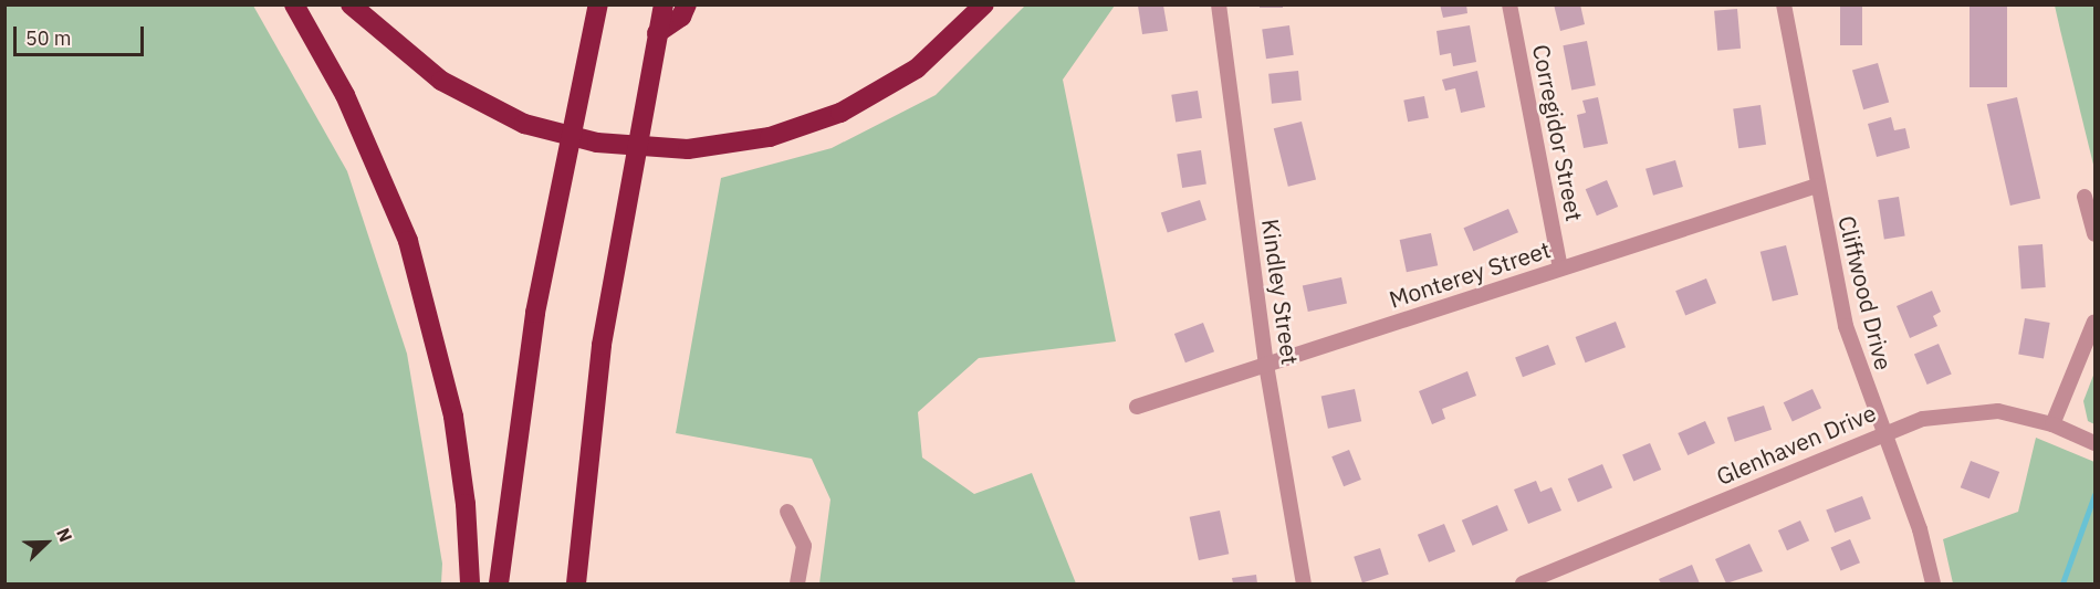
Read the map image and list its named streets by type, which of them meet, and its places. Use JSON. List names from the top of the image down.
{
  "streets": {
    "street": [
      "Corregidor Street",
      "Monterey Street",
      "Kindley Street",
      "Cliffwood Drive",
      "Glenhaven Drive"
    ]
  },
  "crossings": [
    ["Corregidor Street", "Monterey Street"],
    ["Monterey Street", "Kindley Street"],
    ["Monterey Street", "Cliffwood Drive"],
    ["Cliffwood Drive", "Glenhaven Drive"]
  ],
  "scale_bar": "50 m",
  "north": "top right"
}
